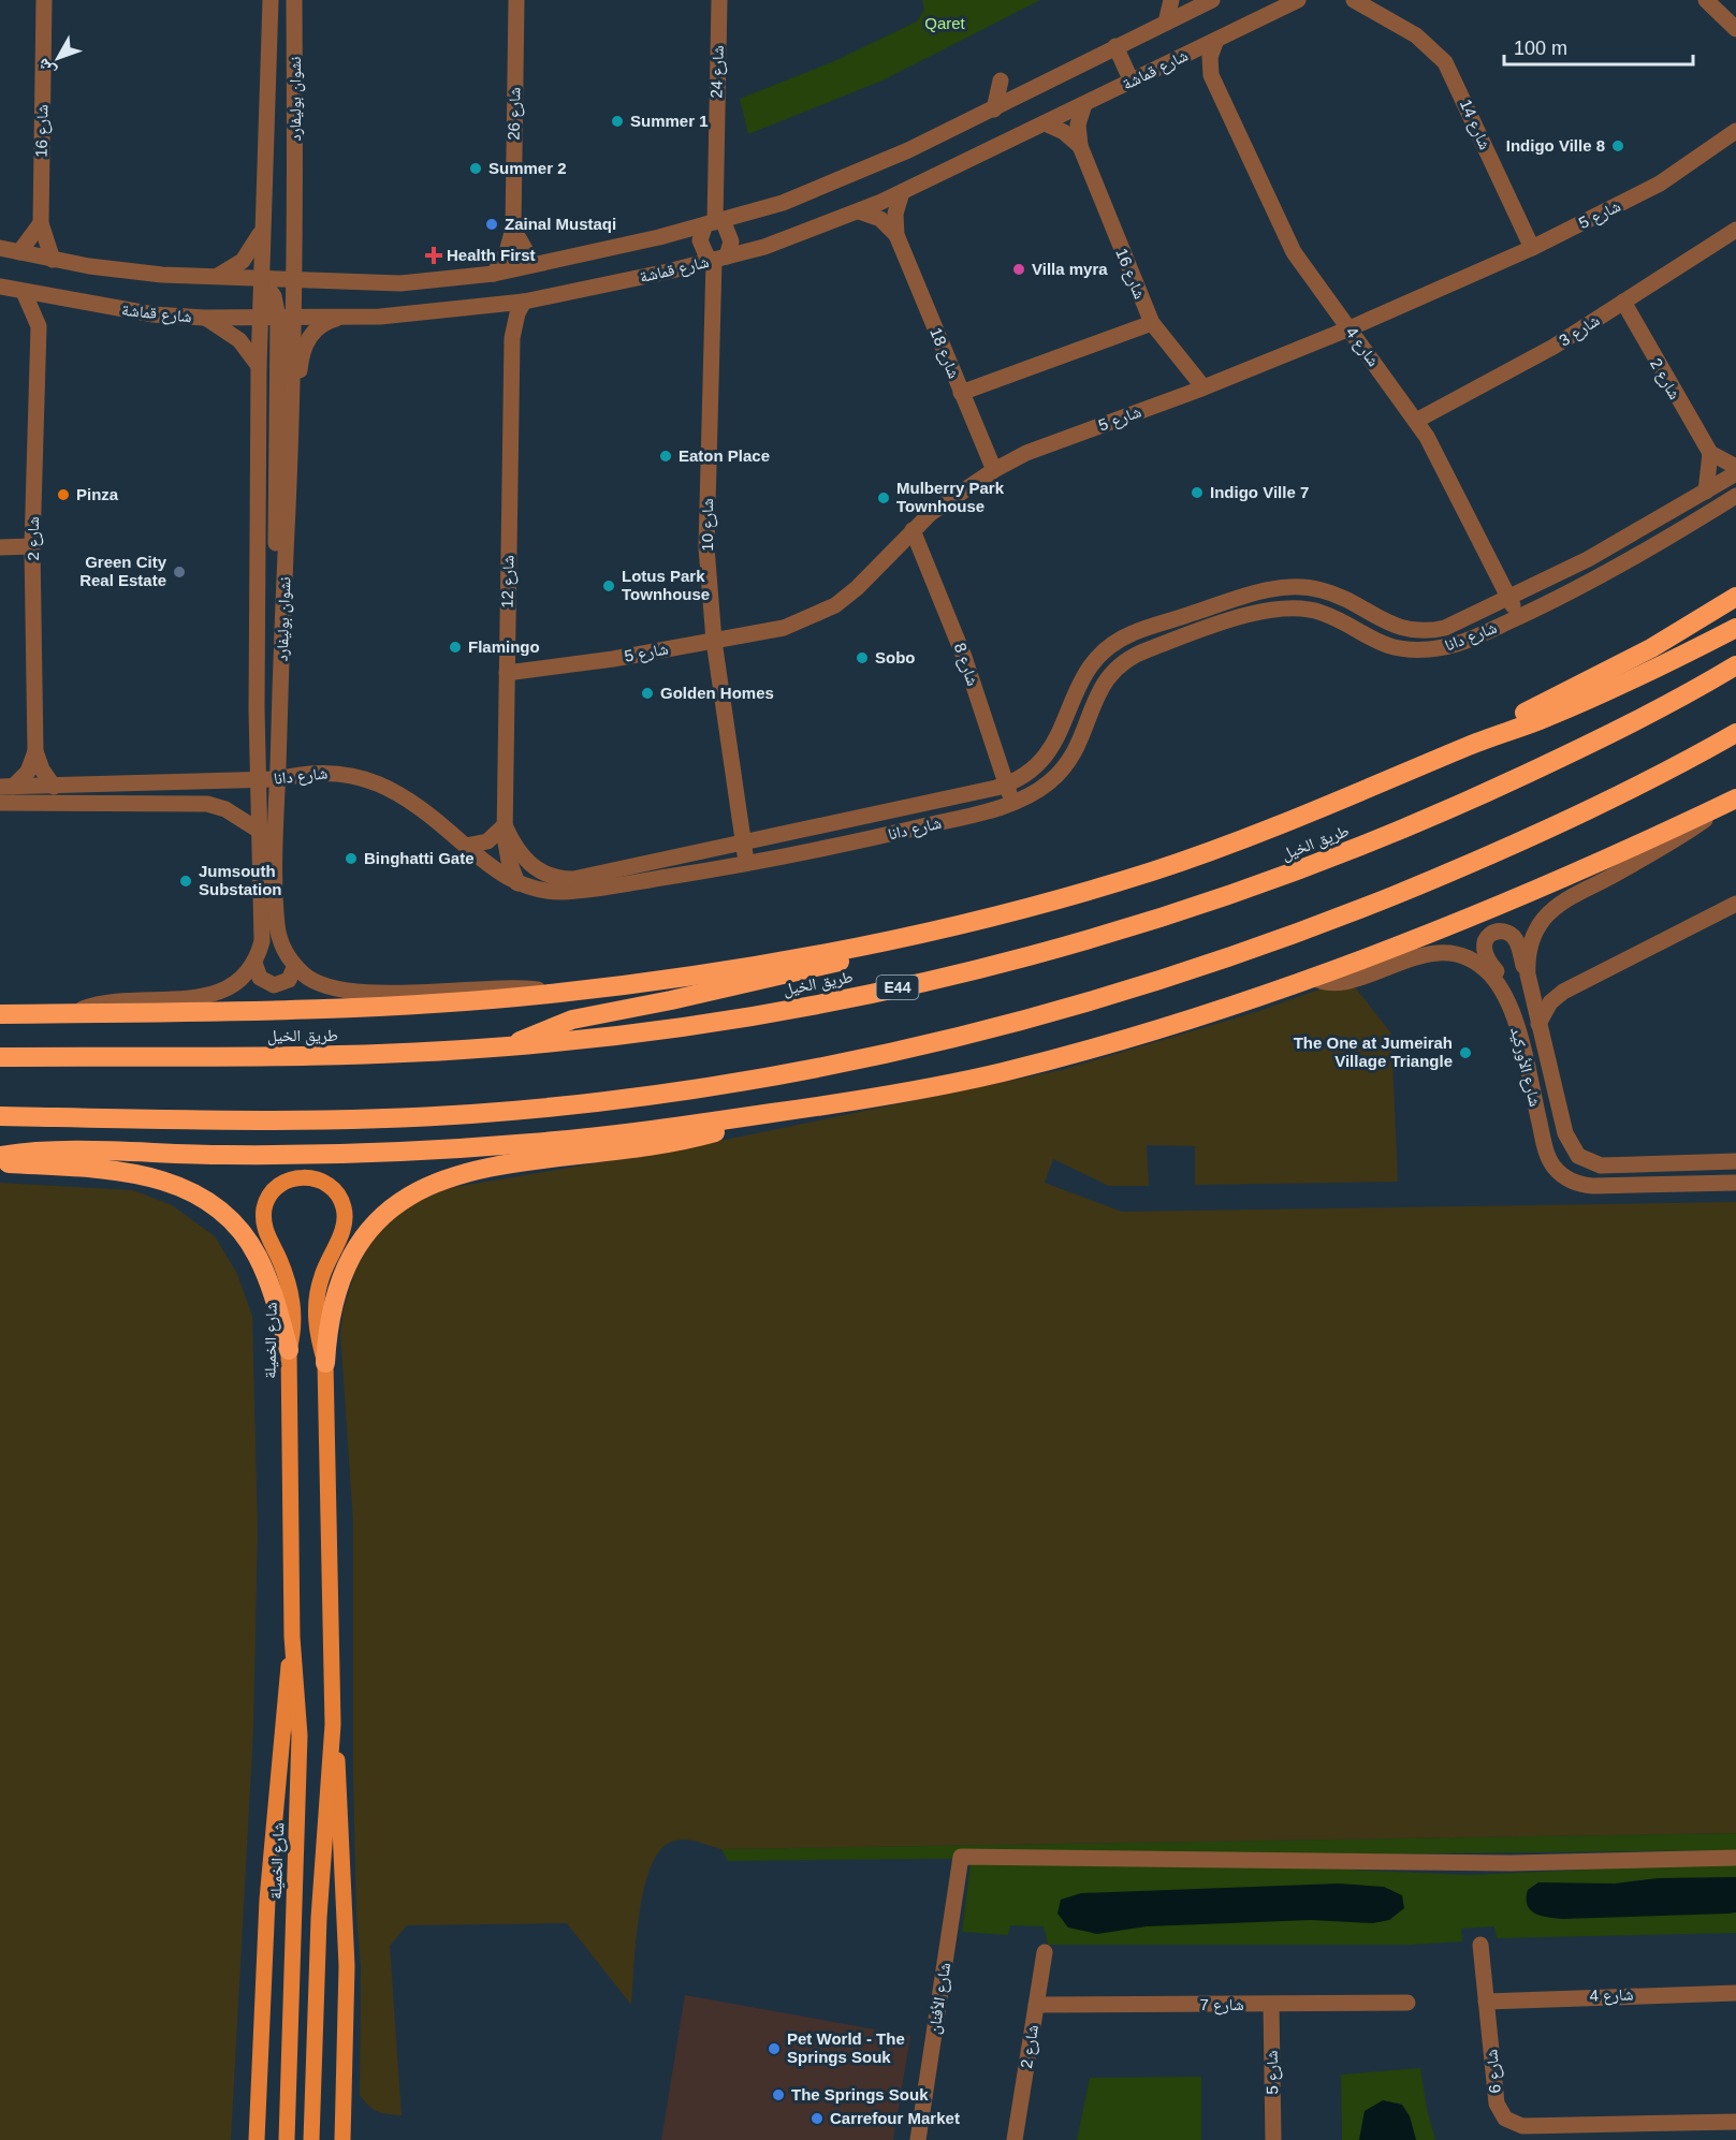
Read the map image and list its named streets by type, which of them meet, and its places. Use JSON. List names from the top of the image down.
{
  "streets": {
    "highway": ["طريق الخيل", "E44"],
    "main road": ["شارع الخميلة"],
    "street": [
      "شارع قماشة",
      "شارع 24",
      "نشوان بوليفارد",
      "شارع 26",
      "شارع 14",
      "شارع 16",
      "شارع 5",
      "شارع 3",
      "شارع 4",
      "شارع 18",
      "شارع 2",
      "شارع 10",
      "شارع 12",
      "شارع دانا",
      "شارع 8",
      "شارع الأوركيد",
      "شارع الأفنان",
      "شارع 7",
      "شارع 6"
    ]
  },
  "crossings": [
    ["شارع قماشة", "نشوان بوليفارد"],
    ["شارع قماشة", "شارع 16"],
    ["شارع قماشة", "شارع 18"],
    ["شارع قماشة", "شارع 2"],
    ["شارع قماشة", "شارع 10"],
    ["شارع قماشة", "شارع 12"],
    ["شارع 24", "شارع 10"],
    ["نشوان بوليفارد", "شارع دانا"],
    ["شارع 14", "شارع 5"],
    ["شارع 16", "شارع 5"],
    ["شارع 5", "شارع 4"],
    ["شارع 5", "شارع 18"],
    ["شارع 5", "شارع 10"],
    ["شارع 5", "شارع 12"],
    ["شارع 5", "شارع 8"],
    ["شارع 5", "شارع 7"],
    ["شارع 3", "شارع 4"],
    ["شارع 3", "شارع 2"],
    ["شارع 4", "شارع دانا"],
    ["شارع 4", "شارع 6"],
    ["شارع 2", "شارع دانا"],
    ["شارع 2", "شارع 7"],
    ["شارع 10", "شارع دانا"],
    ["شارع 12", "شارع دانا"],
    ["شارع دانا", "شارع 8"]
  ],
  "parks": ["Qaret"],
  "places": {
    "other": [
      "Summer 1",
      "Indigo Ville 8",
      "Summer 2",
      "Zainal Mustaqi",
      "Villa myra",
      "Eaton Place",
      "Indigo Ville 7",
      "Pinza",
      "Mulberry Park Townhouse",
      "Green City Real Estate",
      "Lotus Park Townhouse",
      "Flamingo",
      "Sobo",
      "Golden Homes",
      "Binghatti Gate",
      "Jumsouth Substation",
      "The One at Jumeirah Village Triangle",
      "Pet World - The Springs Souk",
      "The Springs Souk",
      "Carrefour Market"
    ],
    "health": ["Health First"]
  },
  "scale_bar": "100 m",
  "north": "bottom left"
}
